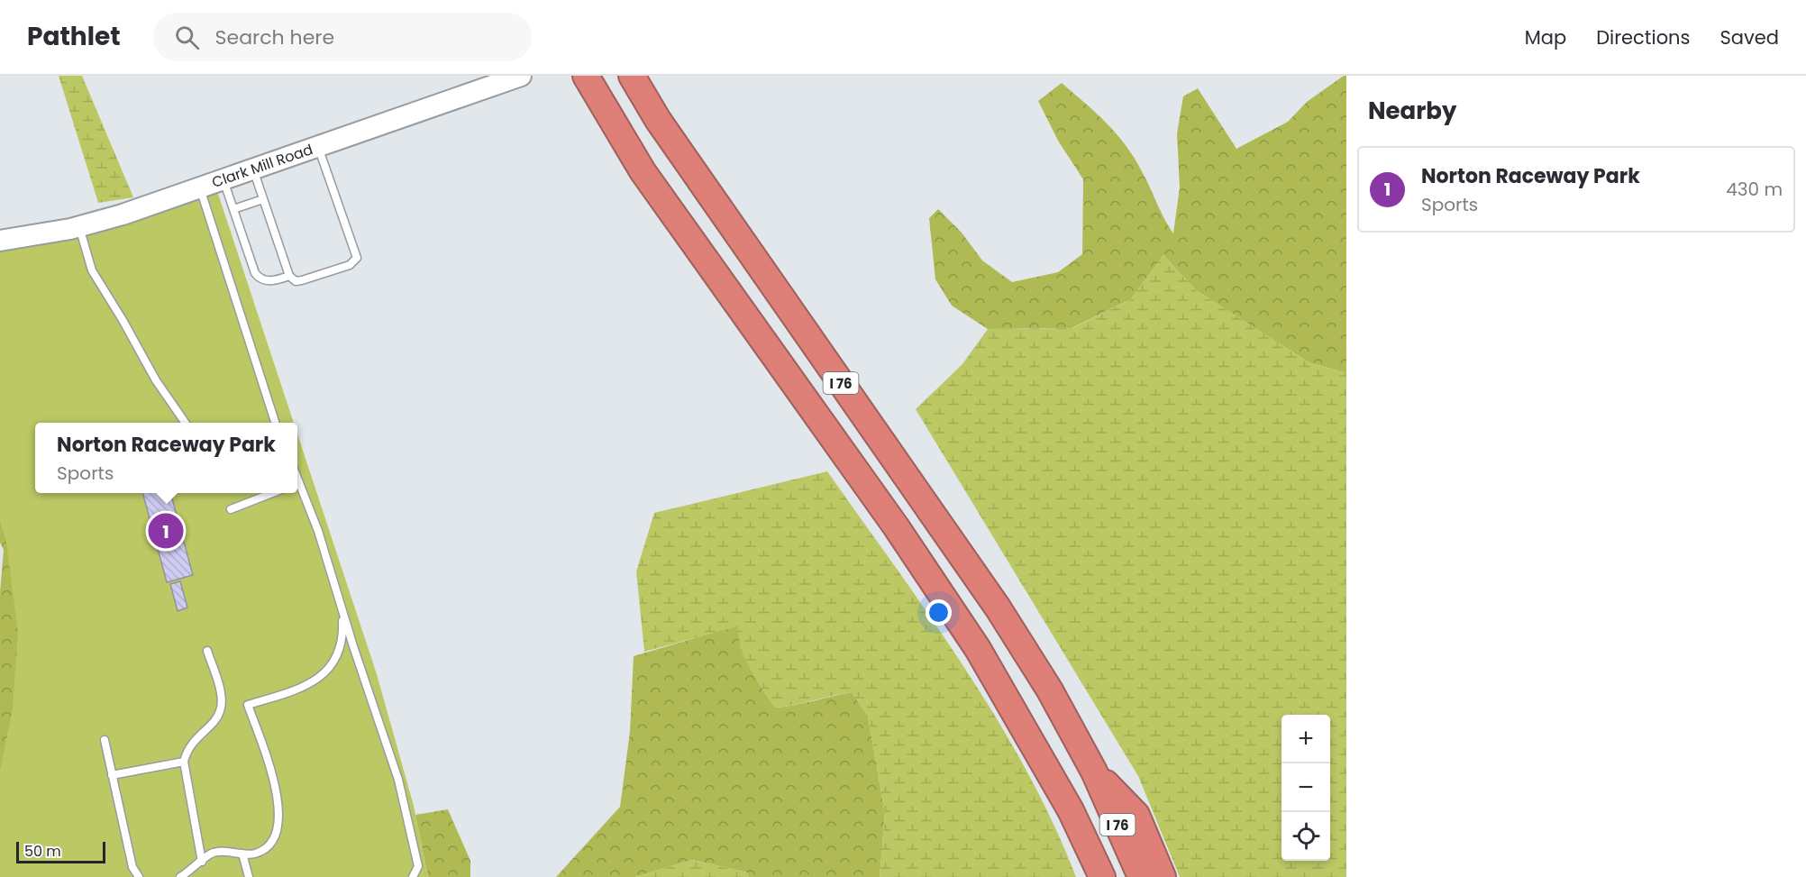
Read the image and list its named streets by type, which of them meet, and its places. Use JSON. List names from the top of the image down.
{
  "streets": {
    "highway": ["I 76"],
    "street": ["Clark Mill Road"]
  },
  "scale_bar": "50 m",
  "page": {
    "header": "Pathlet",
    "search": "Search here",
    "nav": ["Map", "Directions", "Saved"],
    "heading": "Nearby",
    "list": [
      {
        "mark": "1",
        "name": "Norton Raceway Park",
        "note": "Sports",
        "value": "430 m"
      }
    ],
    "popup": ["Norton Raceway Park", "Sports"],
    "pins": "1",
    "map_buttons": ["+", "−"],
    "scale": "50 m"
  }
}
